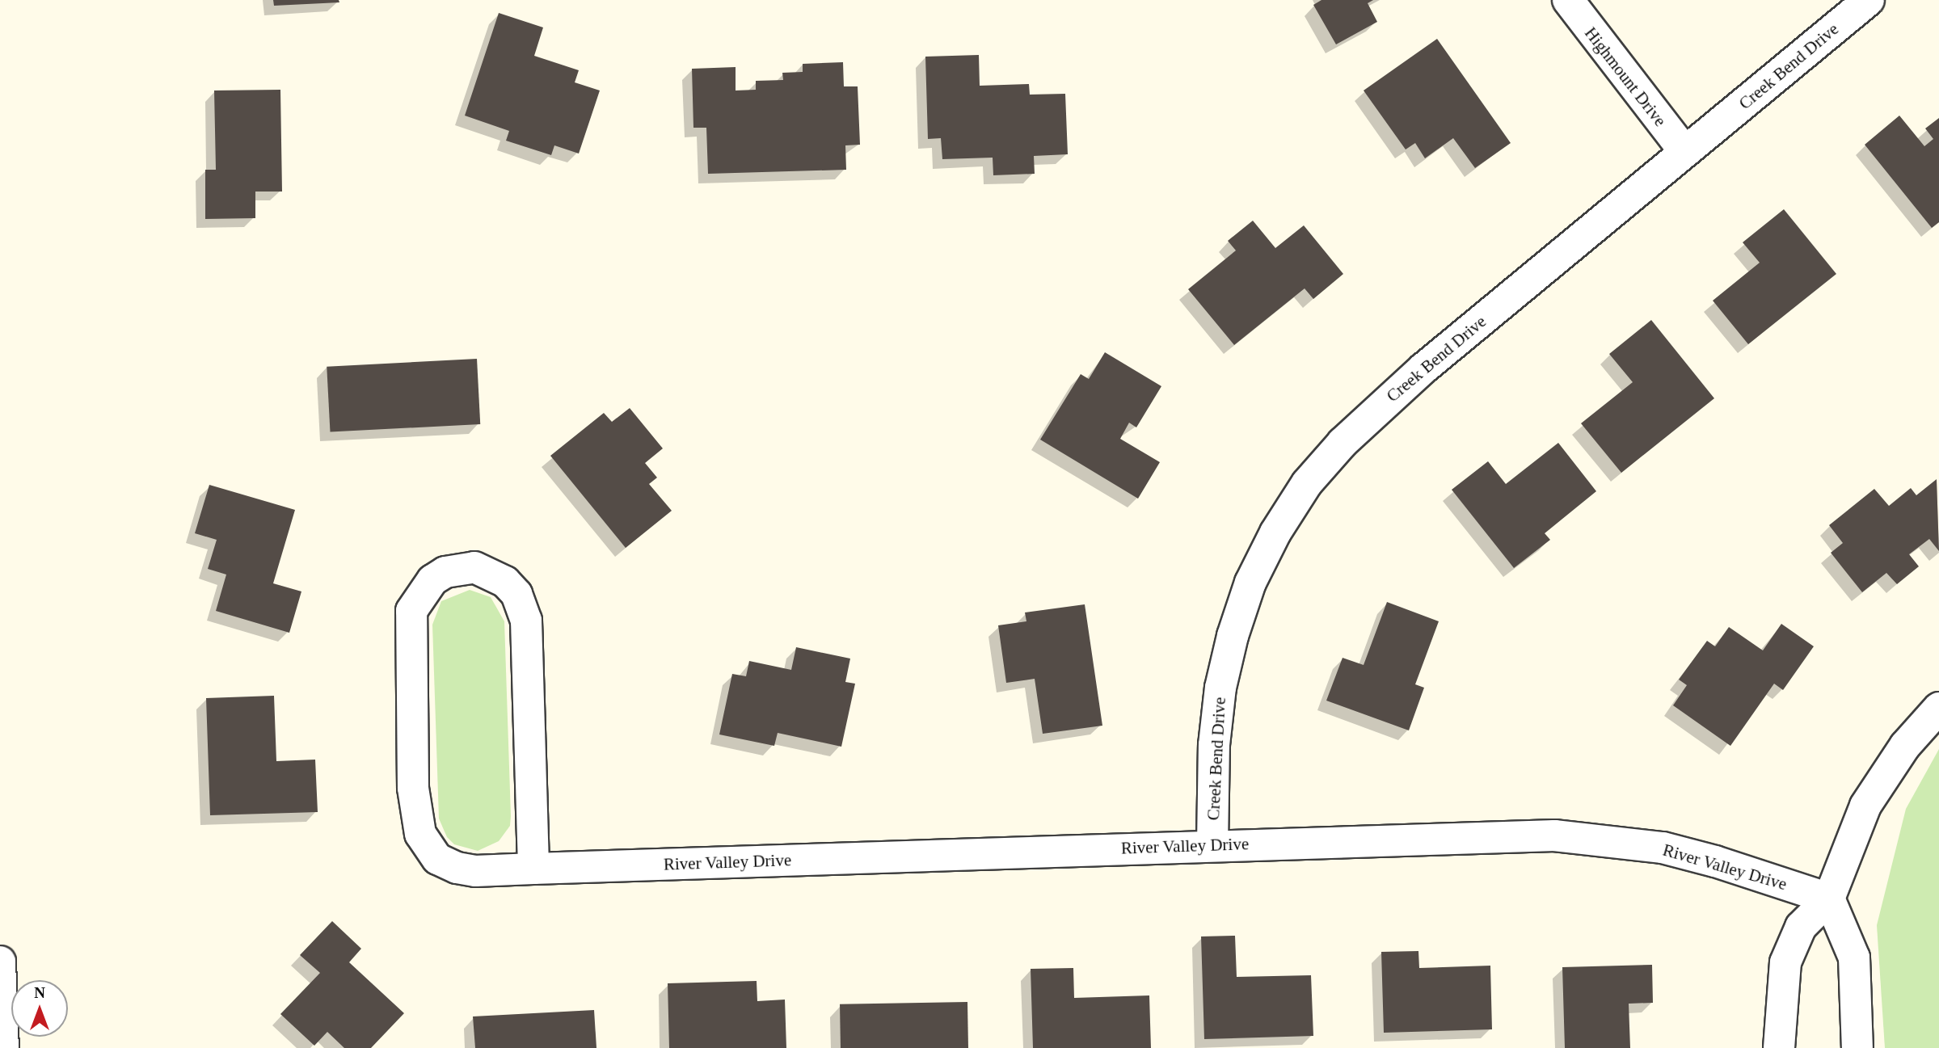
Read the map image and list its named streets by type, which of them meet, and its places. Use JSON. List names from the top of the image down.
{
  "streets": {
    "street": ["Creek Bend Drive", "Highmount Drive", "River Valley Drive"]
  },
  "crossings": [
    ["Creek Bend Drive", "Highmount Drive"],
    ["Creek Bend Drive", "River Valley Drive"]
  ],
  "north": "top"
}
